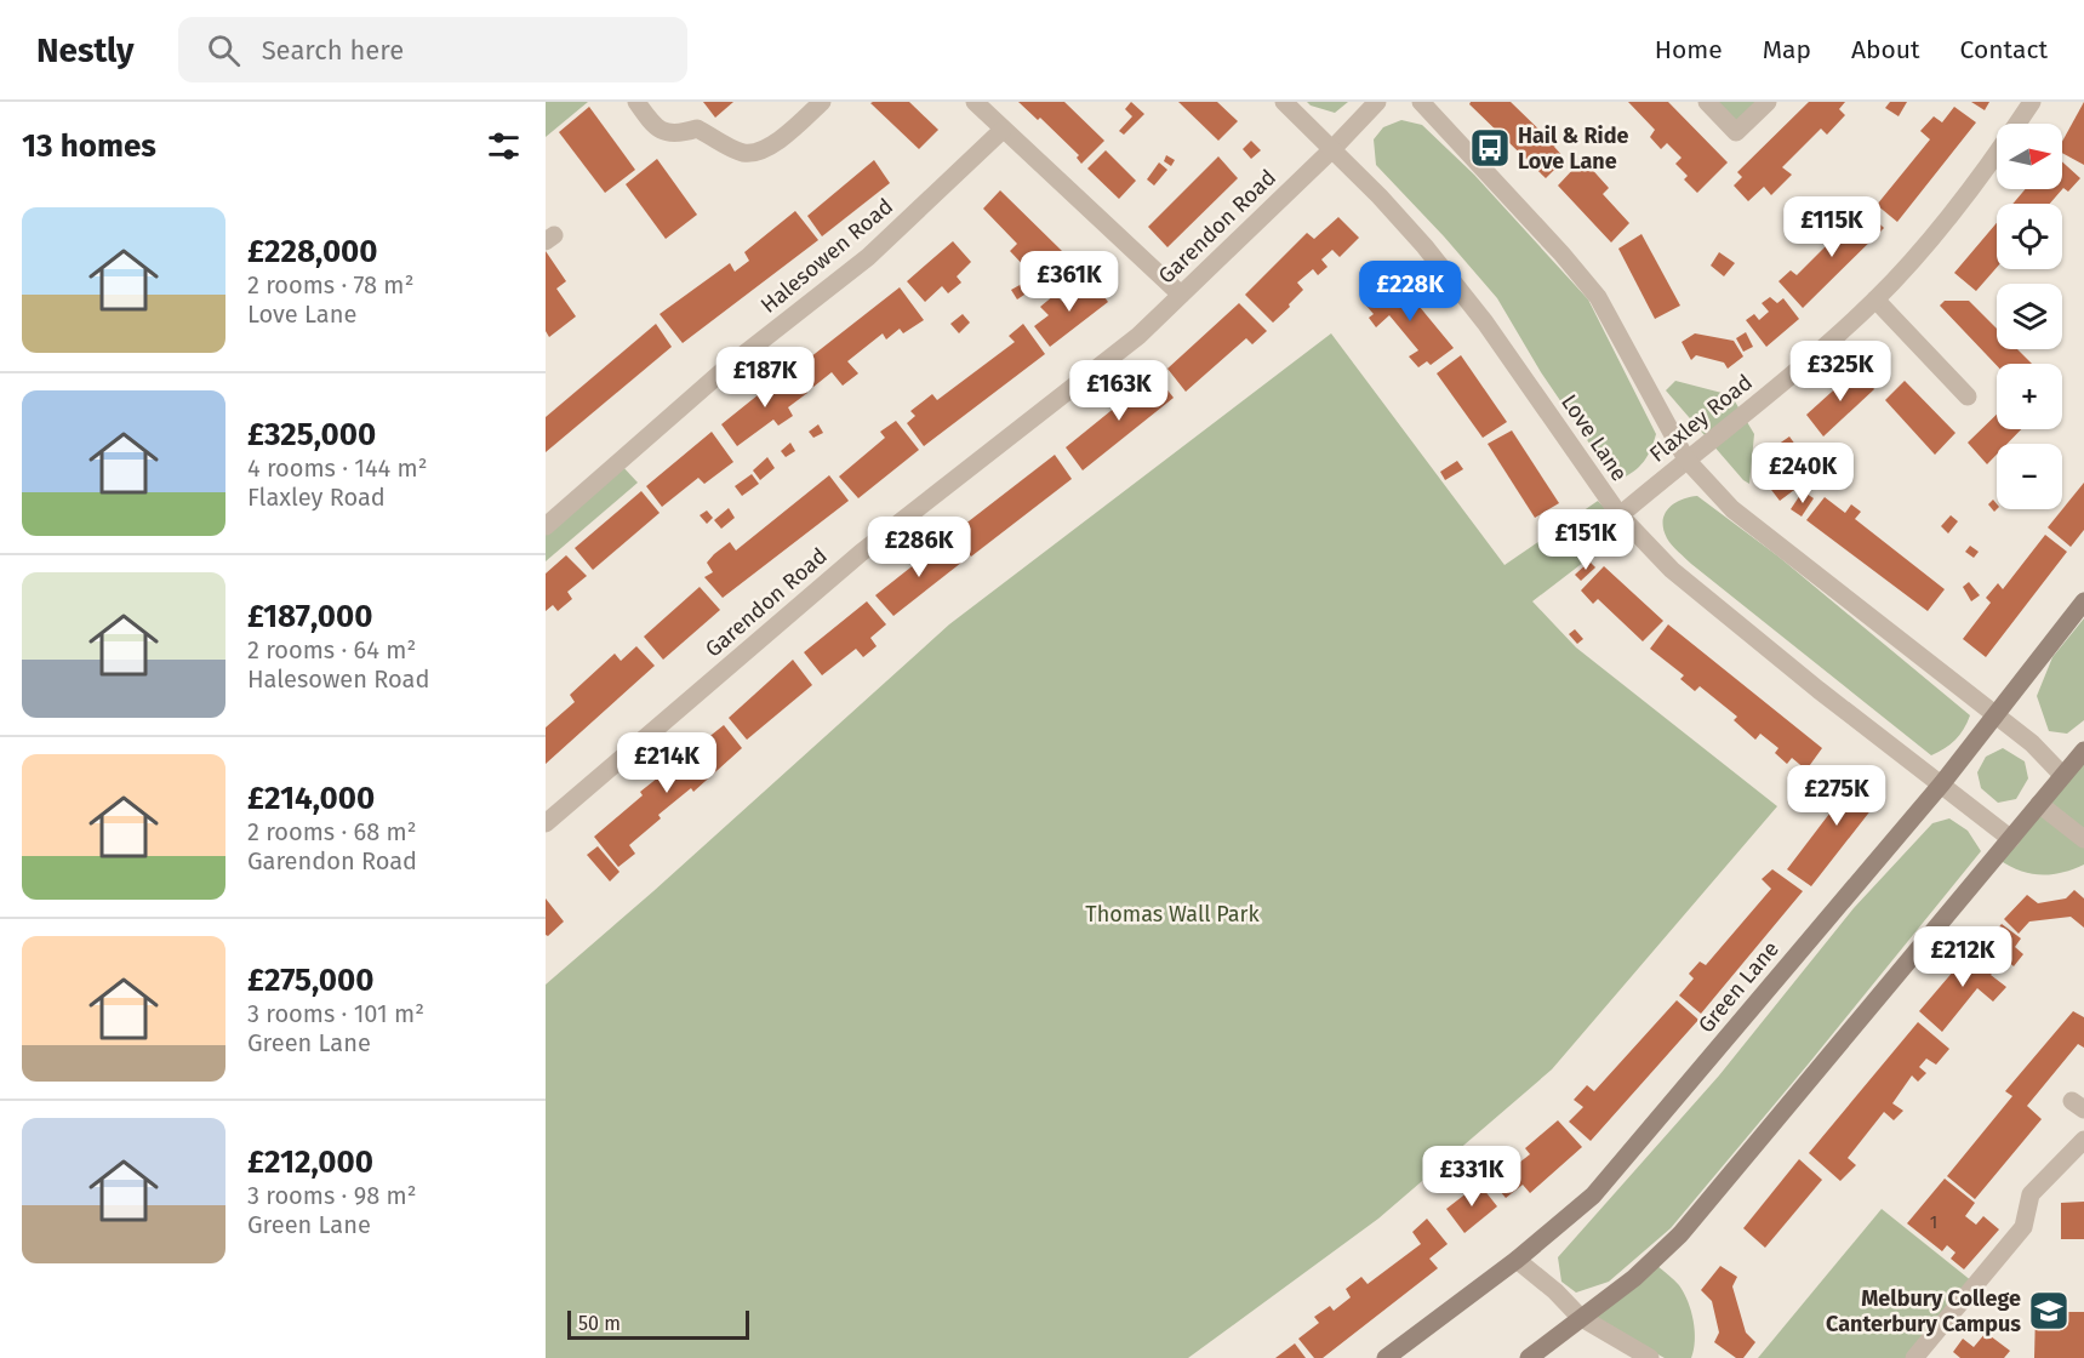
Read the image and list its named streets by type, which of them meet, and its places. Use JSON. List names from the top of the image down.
{
  "streets": {
    "main road": ["Green Lane"],
    "street": [
      "Garendon Road",
      "Halesowen Road",
      "Flaxley Road",
      "Love Lane"
    ]
  },
  "crossings": [
    ["Garendon Road", "Love Lane"],
    ["Flaxley Road", "Love Lane"],
    ["Love Lane", "Green Lane"]
  ],
  "parks": ["Thomas Wall Park"],
  "places": {
    "bus stop": ["Hail & Ride Love Lane"],
    "school or university": ["Melbury College Canterbury Campus"]
  },
  "house_numbers": ["1"],
  "scale_bar": "50 m",
  "north": "right",
  "page": {
    "header": "Nestly",
    "search": "Search here",
    "nav": [
      "Home",
      "Map",
      "About",
      "Contact"
    ],
    "heading": "13 homes",
    "map_buttons": ["+", "−"],
    "list": [
      {
        "name": "£228,000",
        "note": "2 rooms · 78 m² · Love Lane"
      },
      {
        "name": "£325,000",
        "note": "4 rooms · 144 m² · Flaxley Road"
      },
      {
        "name": "£187,000",
        "note": "2 rooms · 64 m² · Halesowen Road"
      },
      {
        "name": "£214,000",
        "note": "2 rooms · 68 m² · Garendon Road"
      },
      {
        "name": "£275,000",
        "note": "3 rooms · 101 m² · Green Lane"
      },
      {
        "name": "£212,000",
        "note": "3 rooms · 98 m² · Green Lane"
      }
    ],
    "price": [
      "£115K",
      "£361K",
      "£228K",
      "£325K",
      "£187K",
      "£163K",
      "£240K",
      "£151K",
      "£286K",
      "£214K",
      "£275K",
      "£212K",
      "£331K"
    ],
    "scale": "50 m"
  }
}
